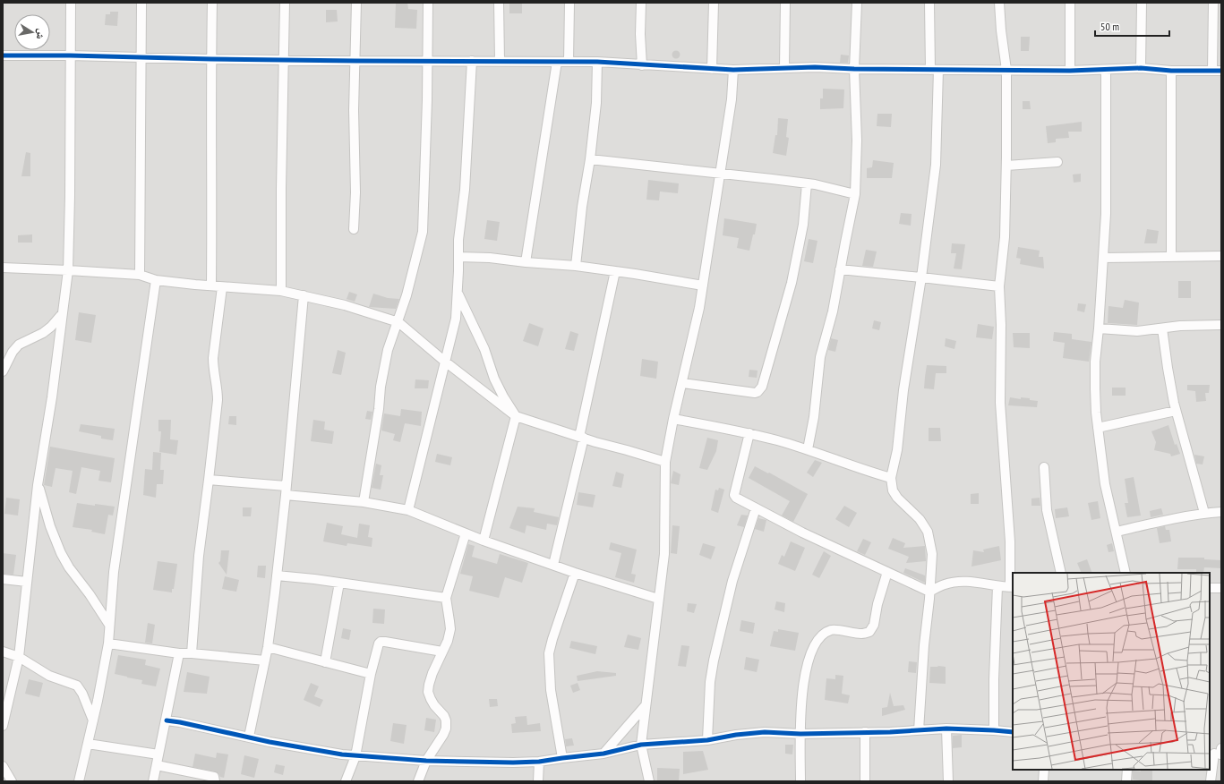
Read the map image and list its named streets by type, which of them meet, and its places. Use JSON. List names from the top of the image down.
{
  "scale_bar": "50 m",
  "north": "right"
}
